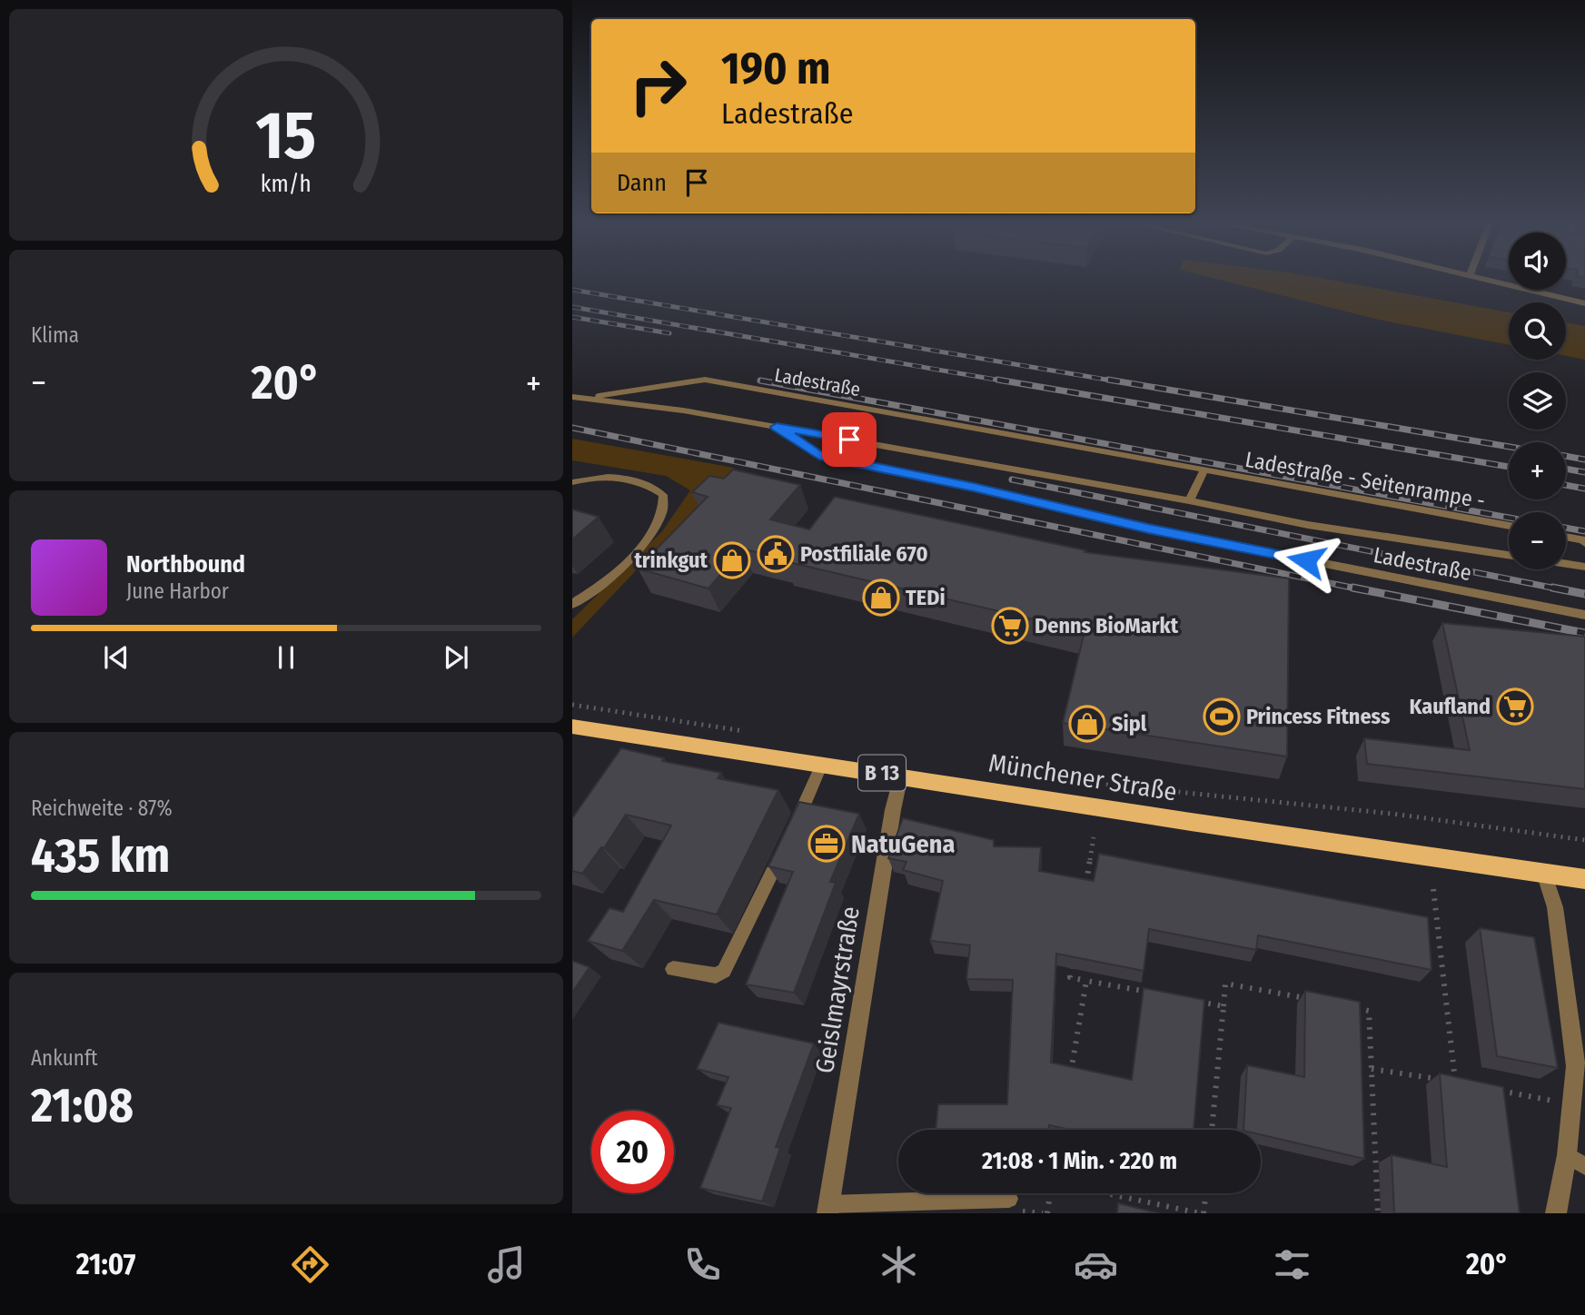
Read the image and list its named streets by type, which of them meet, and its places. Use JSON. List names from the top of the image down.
{
  "streets": {
    "main road": ["B 13", "Münchener Straße"],
    "street": ["Geislmayrstraße"],
    "lane": ["Ladestraße", "Ladestraße - Seitenrampe -"]
  },
  "crossings": [
    ["Ladestraße", "Ladestraße - Seitenrampe -"],
    ["Münchener Straße", "Geislmayrstraße"]
  ],
  "places": {
    "public building": ["Postfiliale 670"],
    "shop": ["trinkgut", "TEDi", "Sipl"],
    "supermarket": ["Denns BioMarkt", "Kaufland"],
    "sports": ["Princess Fitness"],
    "office": ["NatuGena"]
  },
  "page": {
    "turn": ["190 m", "Ladestraße"],
    "then": "Dann",
    "map_buttons": ["+", "−"],
    "tile": [
      "Klima",
      ["Reichweite · 87%", "435 km"],
      ["Ankunft", "21:08"]
    ],
    "heat": ["−", "20°", "+"],
    "song": ["Northbound", "June Harbor"],
    "limit": "20",
    "trip": "21:08 · 1 Min. · 220 m",
    "tabs": ["21:07", "20°"],
    "gauge": ["15", "km/h"]
  }
}
